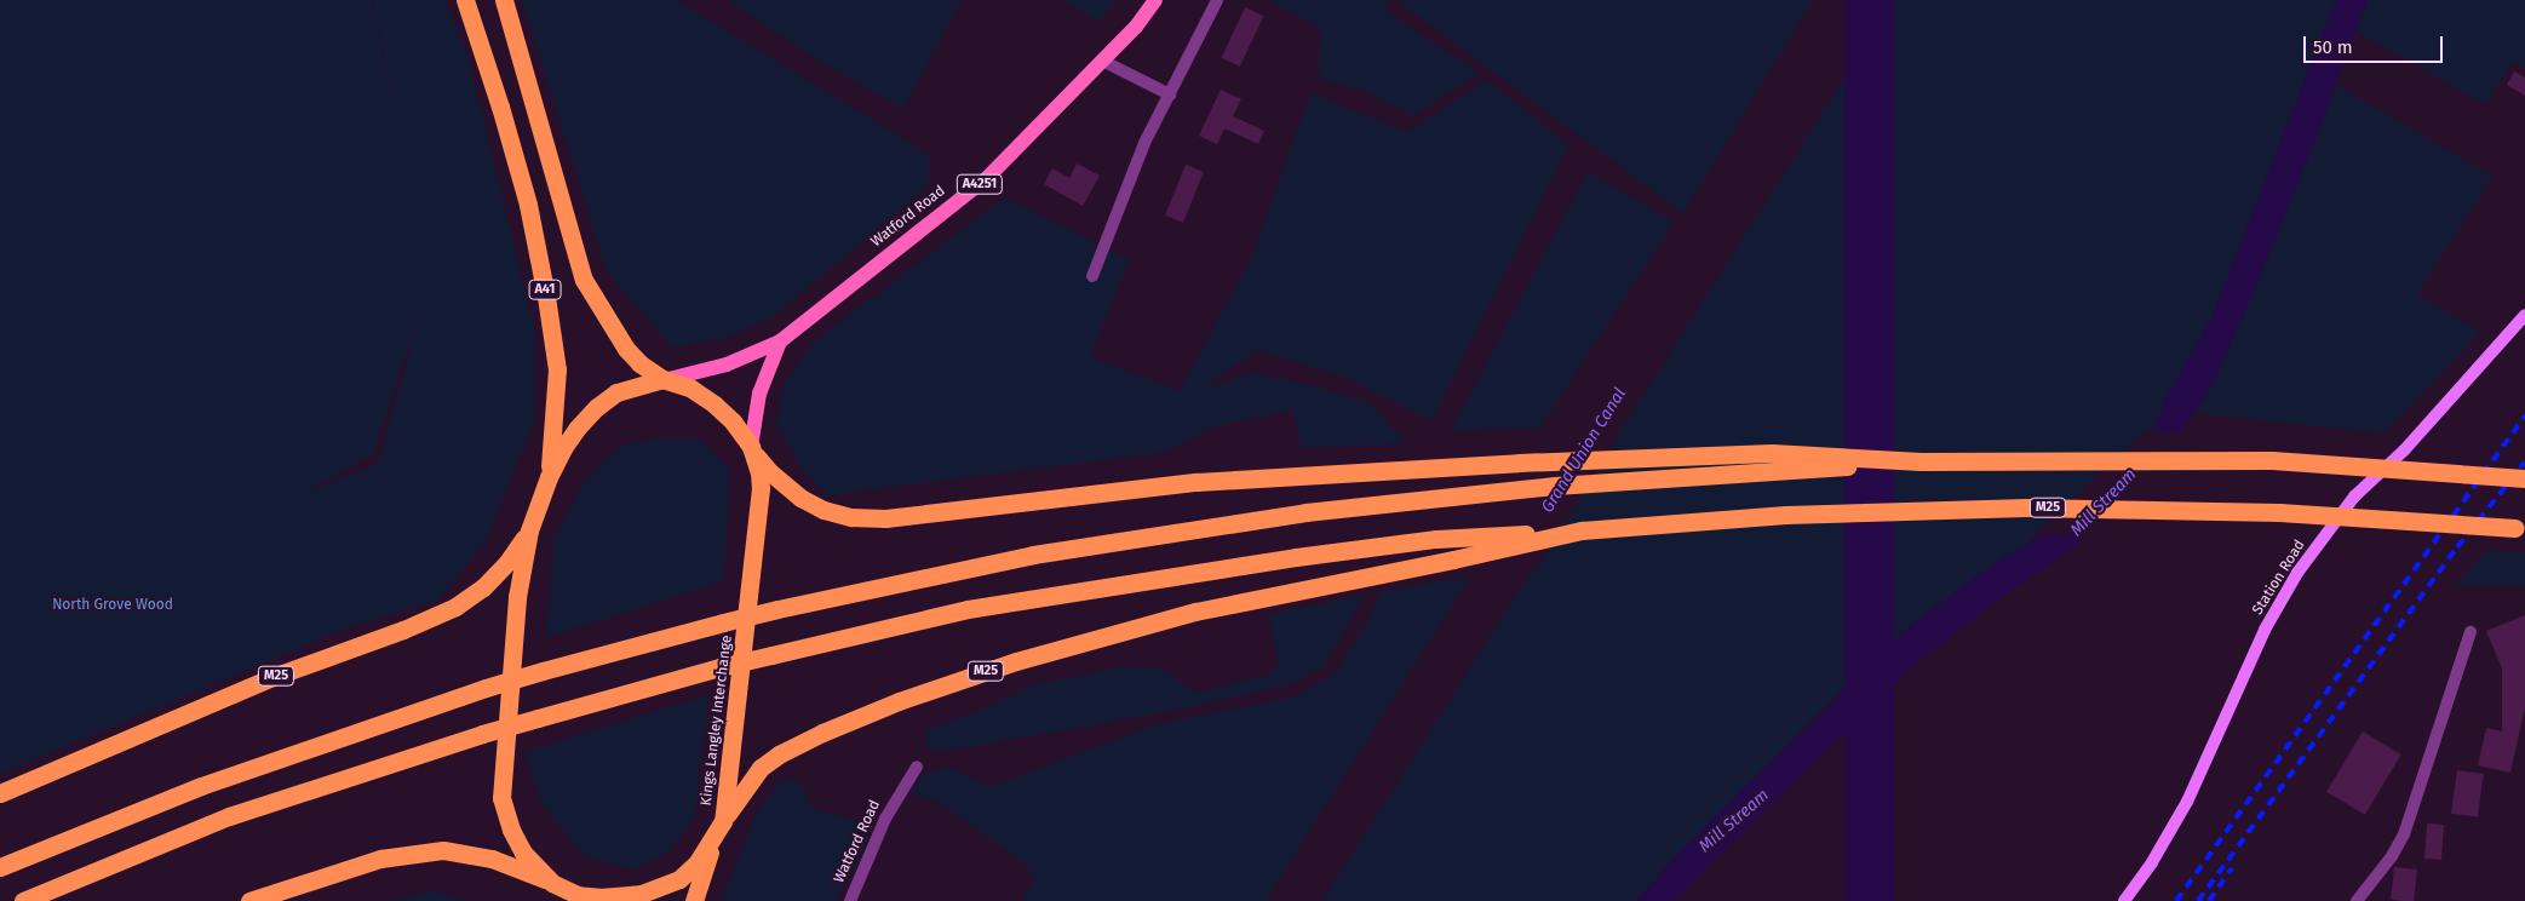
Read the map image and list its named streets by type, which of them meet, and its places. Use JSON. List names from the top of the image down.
{
  "streets": {
    "highway": ["A41", "M25", "Kings Langley Interchange"],
    "main road": ["A4251", "Watford Road"],
    "street": ["Station Road"]
  },
  "crossings": [
    ["Watford Road", "A41"],
    ["Watford Road", "Kings Langley Interchange"],
    ["A41", "Kings Langley Interchange"],
    ["M25", "Kings Langley Interchange"]
  ],
  "water": ["Grand Union Canal", "Mill Stream"],
  "parks": ["North Grove Wood"],
  "scale_bar": "50 m"
}
